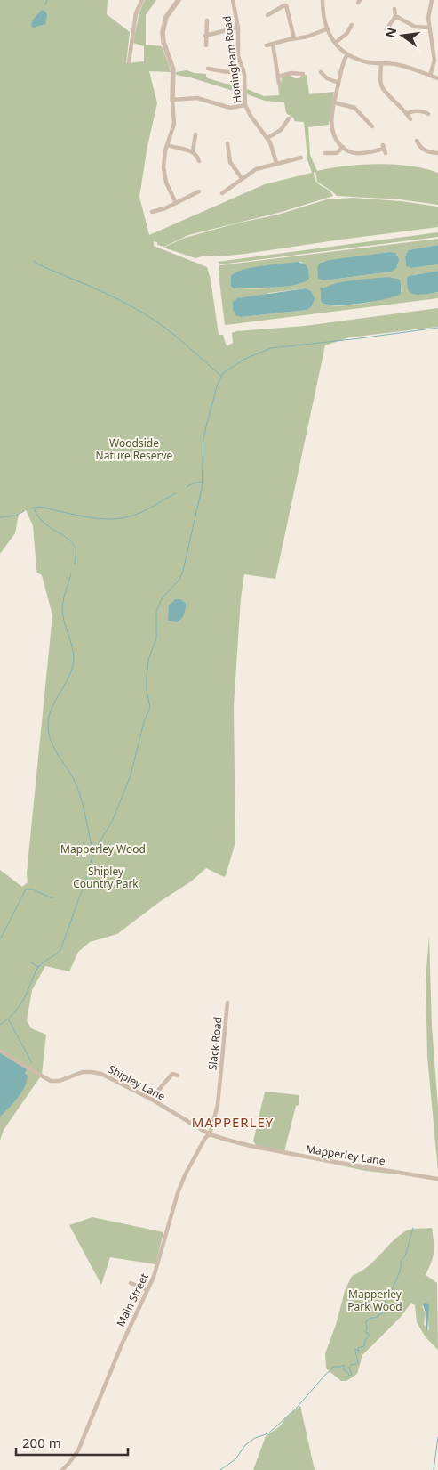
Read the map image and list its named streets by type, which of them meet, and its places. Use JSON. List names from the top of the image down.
{
  "streets": {
    "street": [
      "Honingham Road",
      "Slack Road",
      "Shipley Lane",
      "Mapperley Lane",
      "Main Street"
    ]
  },
  "crossings": [
    ["Slack Road", "Shipley Lane"],
    ["Slack Road", "Mapperley Lane"],
    ["Slack Road", "Main Street"],
    ["Shipley Lane", "Mapperley Lane"],
    ["Shipley Lane", "Main Street"],
    ["Mapperley Lane", "Main Street"]
  ],
  "districts": ["MAPPERLEY"],
  "parks": [
    "Woodside Nature Reserve",
    "Mapperley Wood",
    "Shipley Country Park",
    "Mapperley Park Wood"
  ],
  "scale_bar": "200 m",
  "north": "left"
}
